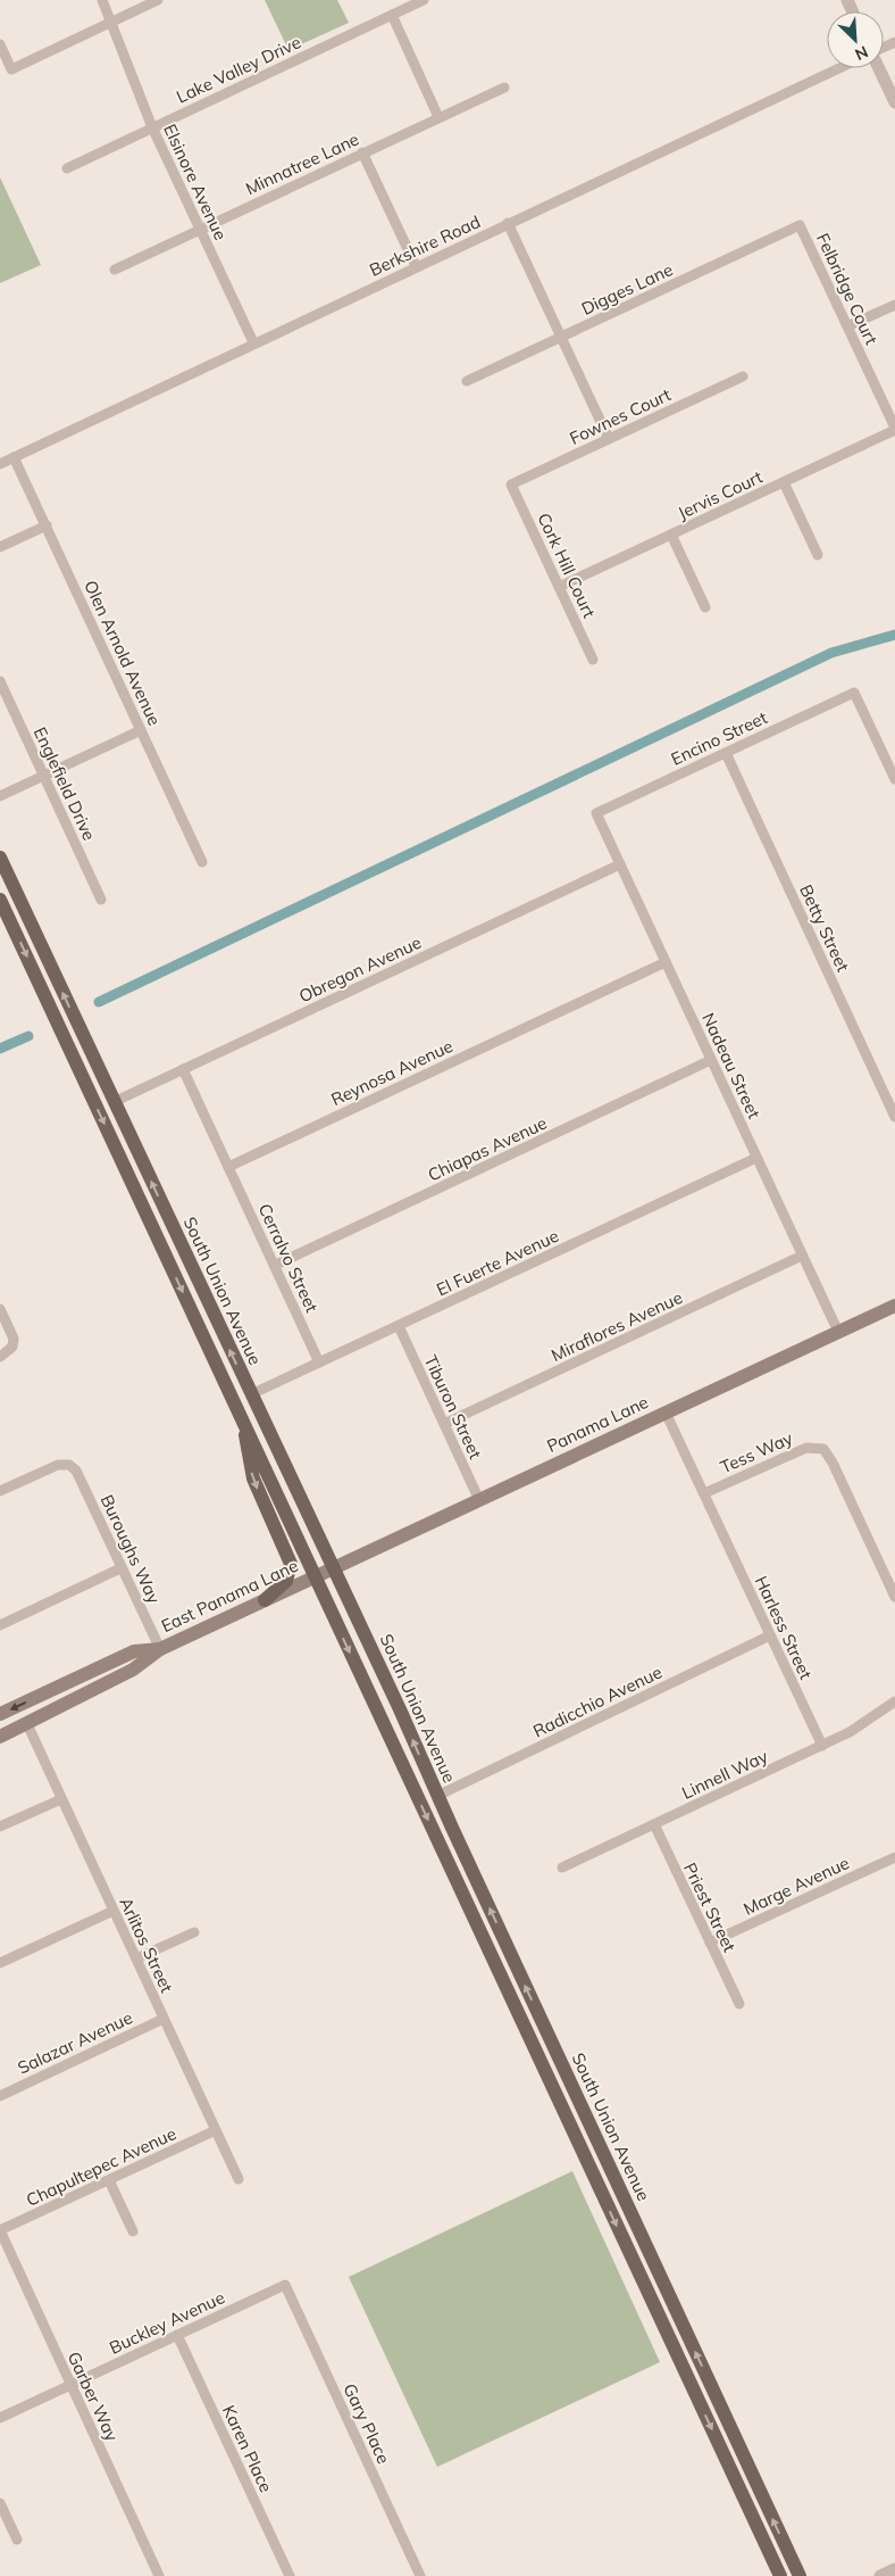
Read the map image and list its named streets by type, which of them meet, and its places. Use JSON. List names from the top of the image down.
{
  "streets": {
    "main road": ["South Union Avenue", "Panama Lane", "East Panama Lane"],
    "street": [
      "Lake Valley Drive",
      "Minnatree Lane",
      "Elsinore Avenue",
      "Berkshire Road",
      "Digges Lane",
      "Felbridge Court",
      "Fownes Court",
      "Jervis Court",
      "Cork Hill Court",
      "Olen Arnold Avenue",
      "Encino Street",
      "Englefield Drive",
      "Betty Street",
      "Obregon Avenue",
      "Nadeau Street",
      "Reynosa Avenue",
      "Chiapas Avenue",
      "Cerralvo Street",
      "El Fuerte Avenue",
      "Miraflores Avenue",
      "Tiburon Street",
      "Tess Way",
      "Buroughs Way",
      "Harless Street",
      "Radicchio Avenue",
      "Linnell Way",
      "Marge Avenue",
      "Priest Street",
      "Arlitos Street",
      "Salazar Avenue",
      "Chapultepec Avenue",
      "Buckley Avenue",
      "Garber Way",
      "Gary Place",
      "Karen Place"
    ]
  },
  "crossings": [
    ["Lake Valley Drive", "Elsinore Avenue"],
    ["Minnatree Lane", "Elsinore Avenue"],
    ["Elsinore Avenue", "Berkshire Road"],
    ["Berkshire Road", "Olen Arnold Avenue"],
    ["Digges Lane", "Felbridge Court"],
    ["Felbridge Court", "Jervis Court"],
    ["Fownes Court", "Cork Hill Court"],
    ["Jervis Court", "Cork Hill Court"],
    ["Encino Street", "Betty Street"],
    ["Encino Street", "Nadeau Street"],
    ["Obregon Avenue", "Nadeau Street"],
    ["Obregon Avenue", "South Union Avenue"],
    ["Nadeau Street", "Reynosa Avenue"],
    ["Nadeau Street", "Chiapas Avenue"],
    ["Nadeau Street", "El Fuerte Avenue"],
    ["Nadeau Street", "Miraflores Avenue"],
    ["Nadeau Street", "Panama Lane"],
    ["Reynosa Avenue", "Cerralvo Street"],
    ["Chiapas Avenue", "Cerralvo Street"],
    ["Cerralvo Street", "El Fuerte Avenue"],
    ["El Fuerte Avenue", "South Union Avenue"],
    ["El Fuerte Avenue", "Tiburon Street"],
    ["South Union Avenue", "Panama Lane"],
    ["South Union Avenue", "Radicchio Avenue"],
    ["Miraflores Avenue", "Tiburon Street"],
    ["Tiburon Street", "Panama Lane"],
    ["Panama Lane", "East Panama Lane"],
    ["Tess Way", "Harless Street"],
    ["Buroughs Way", "East Panama Lane"],
    ["East Panama Lane", "Arlitos Street"],
    ["Harless Street", "Radicchio Avenue"],
    ["Harless Street", "Linnell Way"],
    ["Linnell Way", "Priest Street"],
    ["Marge Avenue", "Priest Street"],
    ["Arlitos Street", "Salazar Avenue"],
    ["Arlitos Street", "Chapultepec Avenue"],
    ["Chapultepec Avenue", "Garber Way"],
    ["Buckley Avenue", "Garber Way"],
    ["Buckley Avenue", "Gary Place"],
    ["Buckley Avenue", "Karen Place"]
  ],
  "north": "bottom right"
}
